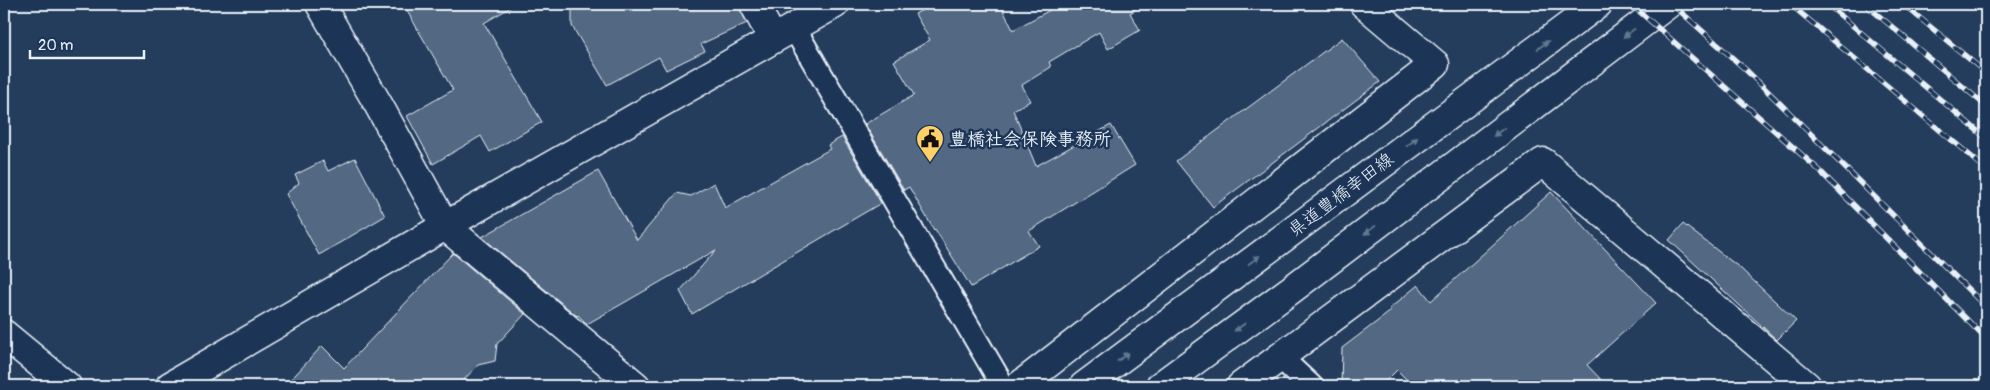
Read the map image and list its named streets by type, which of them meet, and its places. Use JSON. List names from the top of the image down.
{
  "streets": {
    "street": ["県道豊橋幸田線"]
  },
  "places": {
    "public building": ["豊橋社会保険事務所"]
  },
  "scale_bar": "20 m"
}
